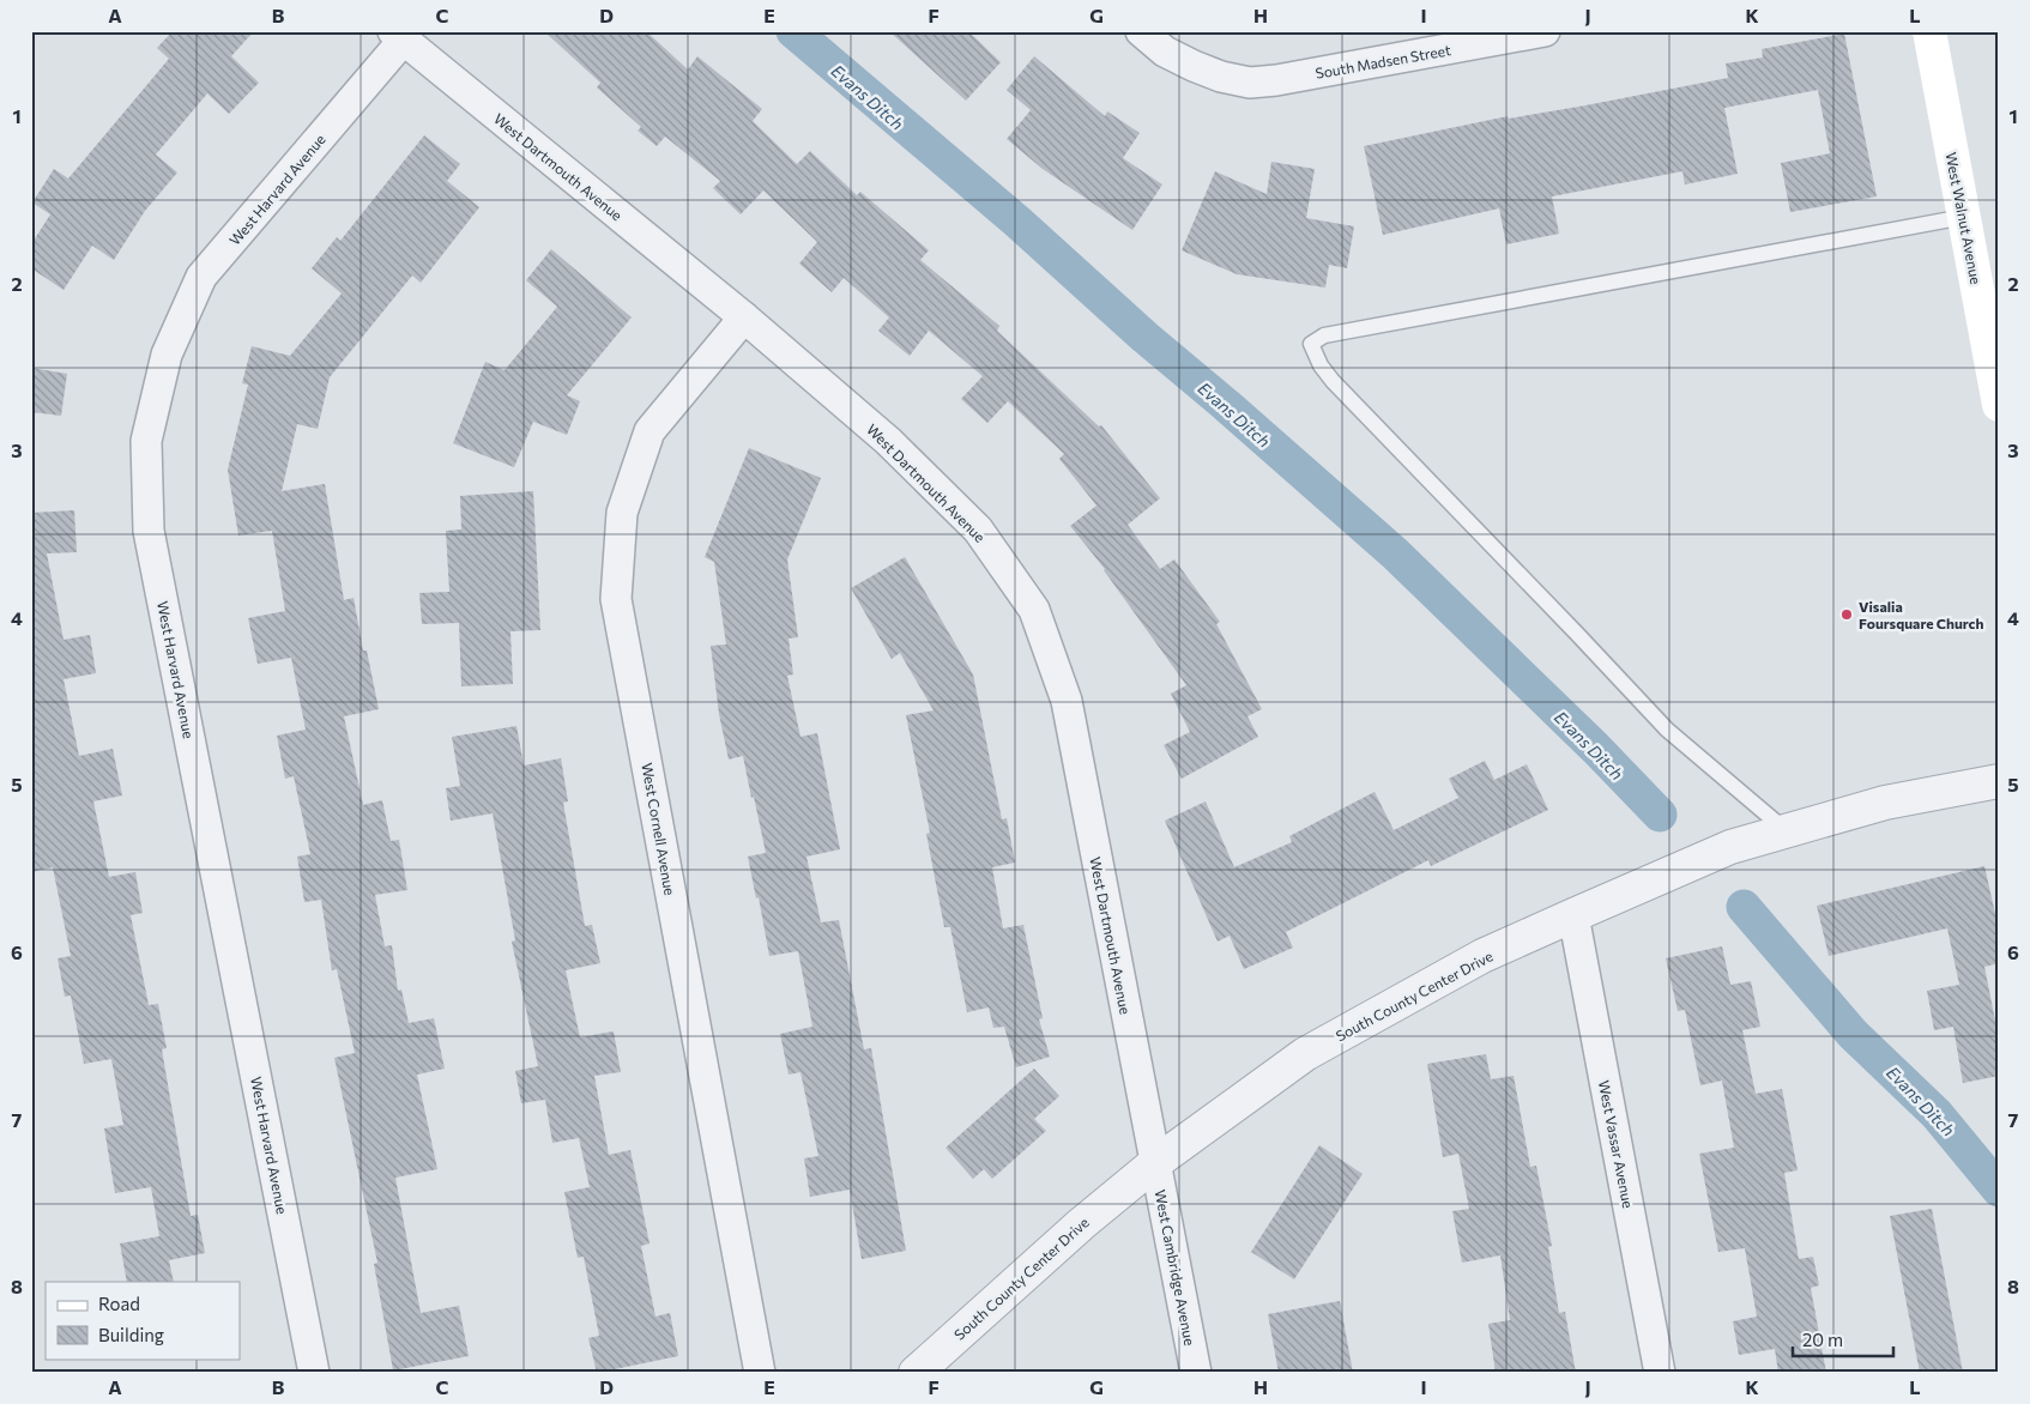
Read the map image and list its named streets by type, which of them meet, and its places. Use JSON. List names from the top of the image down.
{
  "streets": {
    "main road": ["West Walnut Avenue"],
    "street": [
      "South Madsen Street",
      "West Dartmouth Avenue",
      "West Harvard Avenue",
      "West Cornell Avenue",
      "South County Center Drive",
      "West Vassar Avenue",
      "West Cambridge Avenue"
    ]
  },
  "crossings": [
    ["West Dartmouth Avenue", "West Harvard Avenue"],
    ["West Dartmouth Avenue", "West Cornell Avenue"],
    ["West Dartmouth Avenue", "South County Center Drive"],
    ["West Dartmouth Avenue", "West Cambridge Avenue"],
    ["South County Center Drive", "West Vassar Avenue"],
    ["South County Center Drive", "West Cambridge Avenue"]
  ],
  "water": ["Evans Ditch"],
  "places": ["Visalia Foursquare Church"],
  "legend": ["Road", "Building"],
  "scale_bar": "20 m",
  "grid": {
    "columns": [
      "A",
      "B",
      "C",
      "D",
      "E",
      "F",
      "G",
      "H",
      "I",
      "J",
      "K",
      "L"
    ],
    "rows": [
      "1",
      "2",
      "3",
      "4",
      "5",
      "6",
      "7",
      "8"
    ]
  }
}
